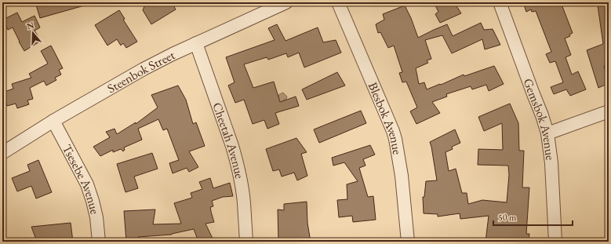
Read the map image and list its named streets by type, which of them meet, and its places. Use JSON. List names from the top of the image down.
{
  "streets": {
    "street": [
      "Steenbok Street",
      "Blesbok Avenue",
      "Gemsbok Avenue",
      "Cheetah Avenue",
      "Tsesebe Avenue"
    ]
  },
  "crossings": [
    ["Steenbok Street", "Cheetah Avenue"],
    ["Steenbok Street", "Tsesebe Avenue"]
  ],
  "scale_bar": "50 m",
  "north": "top"
}
